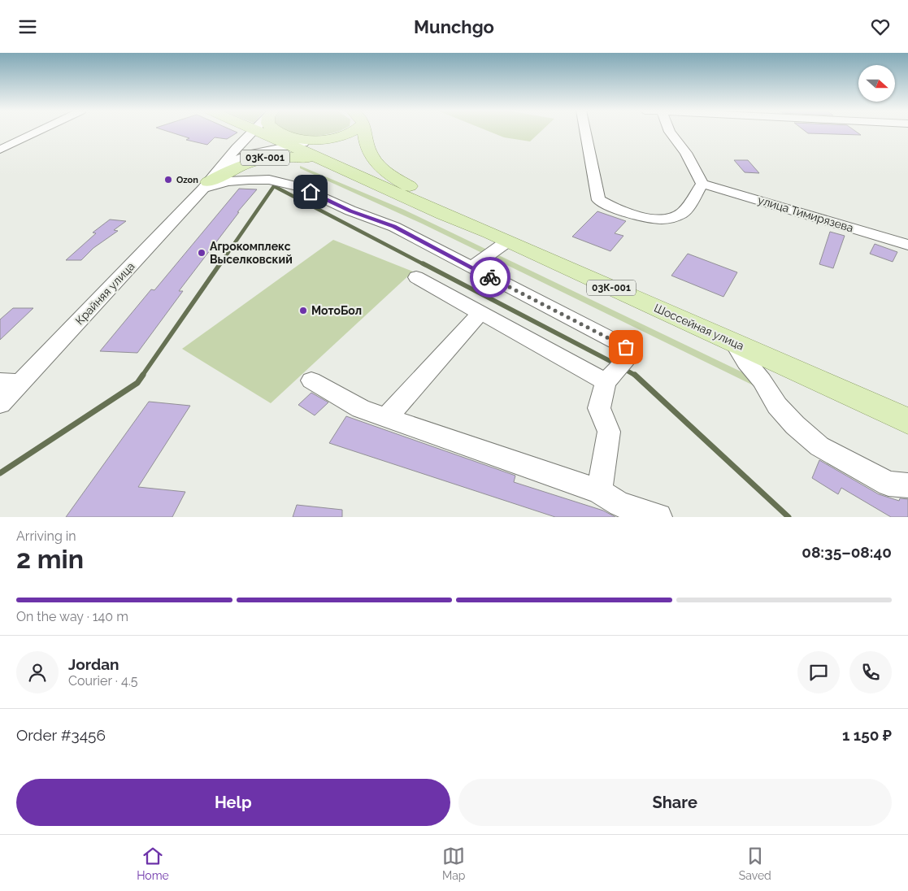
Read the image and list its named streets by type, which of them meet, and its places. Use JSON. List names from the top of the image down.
{
  "streets": {
    "main road": ["03К-001", "Шоссейная улица"],
    "street": ["улица Тимирязева", "Крайняя улица"]
  },
  "crossings": [
    ["03К-001", "Крайняя улица"],
    ["03К-001", "Шоссейная улица"]
  ],
  "places": ["Ozon", "Агрокомплекс Выселковский", "МотоБол"],
  "north": "right",
  "page": {
    "header": "Munchgo",
    "heading": ["2 min", "Arriving in", "08:35–08:40"],
    "panel": [
      "Jordan",
      "Courier · 4.5",
      "Order #3456",
      "1 150 ₽"
    ],
    "bar": "On the way · 140 m",
    "buttons": ["Help", "Share"],
    "tabs": ["Home", "Map", "Saved"]
  }
}
